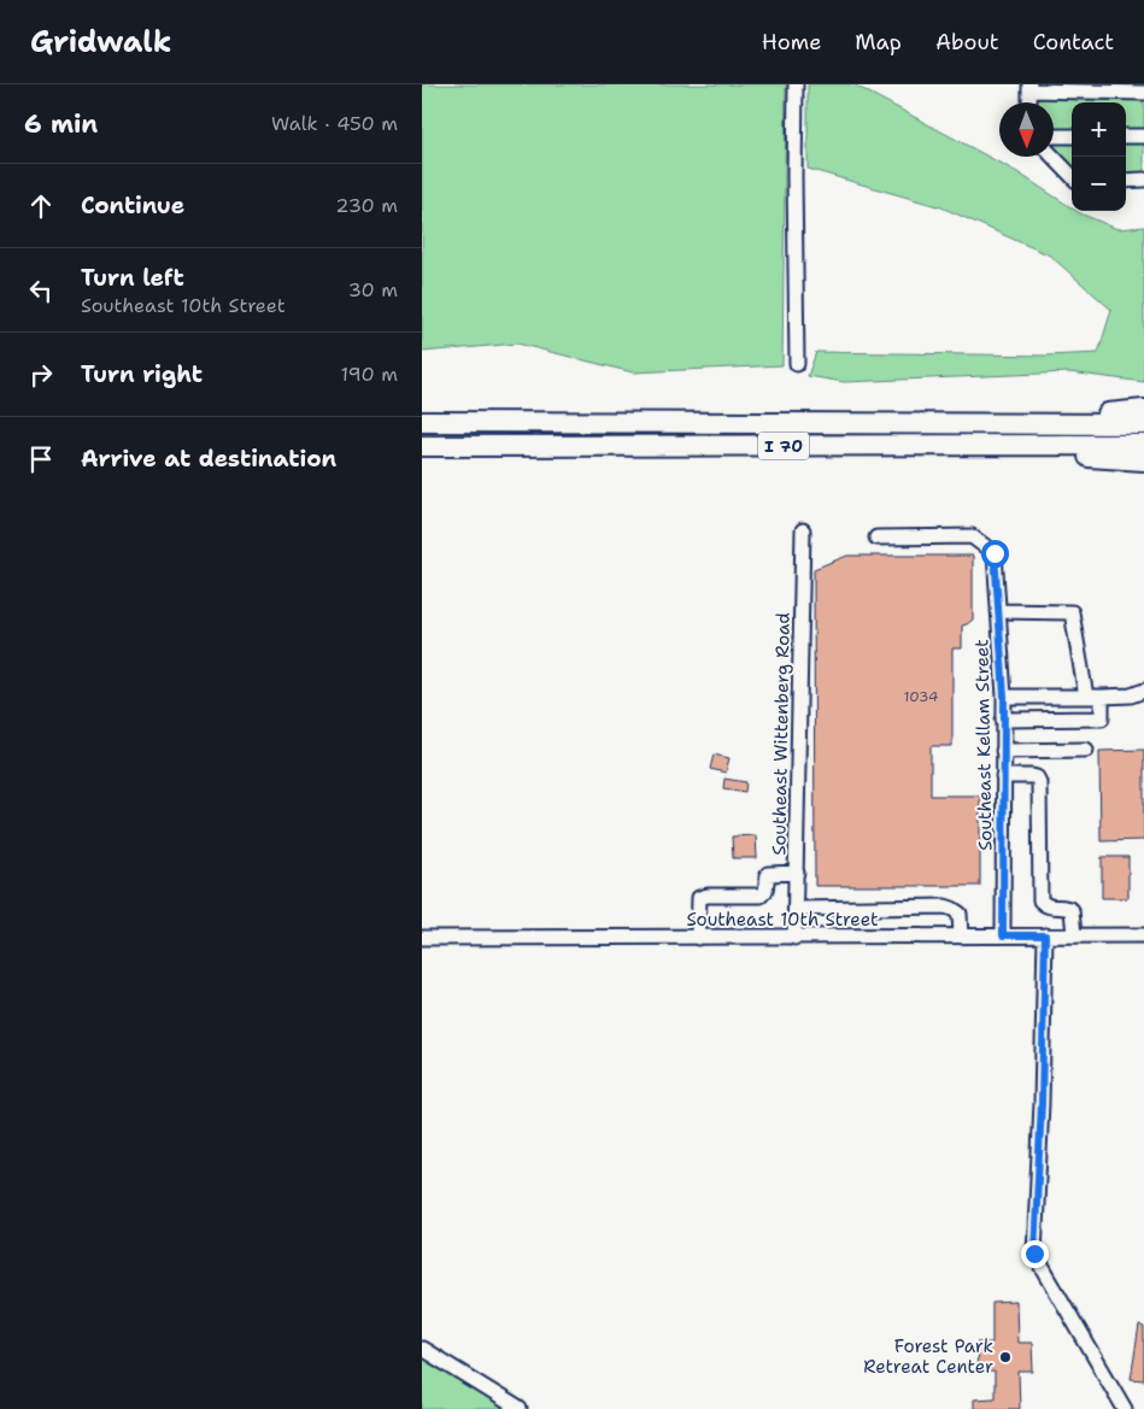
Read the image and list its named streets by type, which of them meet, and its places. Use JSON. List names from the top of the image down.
{
  "streets": {
    "highway": ["I 70"],
    "street": ["Southeast Wittenberg Road", "Southeast Kellam Street", "Southeast 10th Street"]
  },
  "crossings": [
    ["Southeast Wittenberg Road", "Southeast 10th Street"],
    ["Southeast Kellam Street", "Southeast 10th Street"]
  ],
  "places": ["Forest Park Retreat Center"],
  "house_numbers": ["1034"],
  "north": "bottom",
  "page": {
    "header": "Gridwalk",
    "nav": [
      "Home",
      "Map",
      "About",
      "Contact"
    ],
    "heading": ["6 min", "Walk · 450 m"],
    "map_buttons": ["+", "−"],
    "list": [
      ["Continue", "230 m"],
      ["Turn left", "Southeast 10th Street", "30 m"],
      ["Turn right", "190 m"],
      "Arrive at destination"
    ]
  }
}
